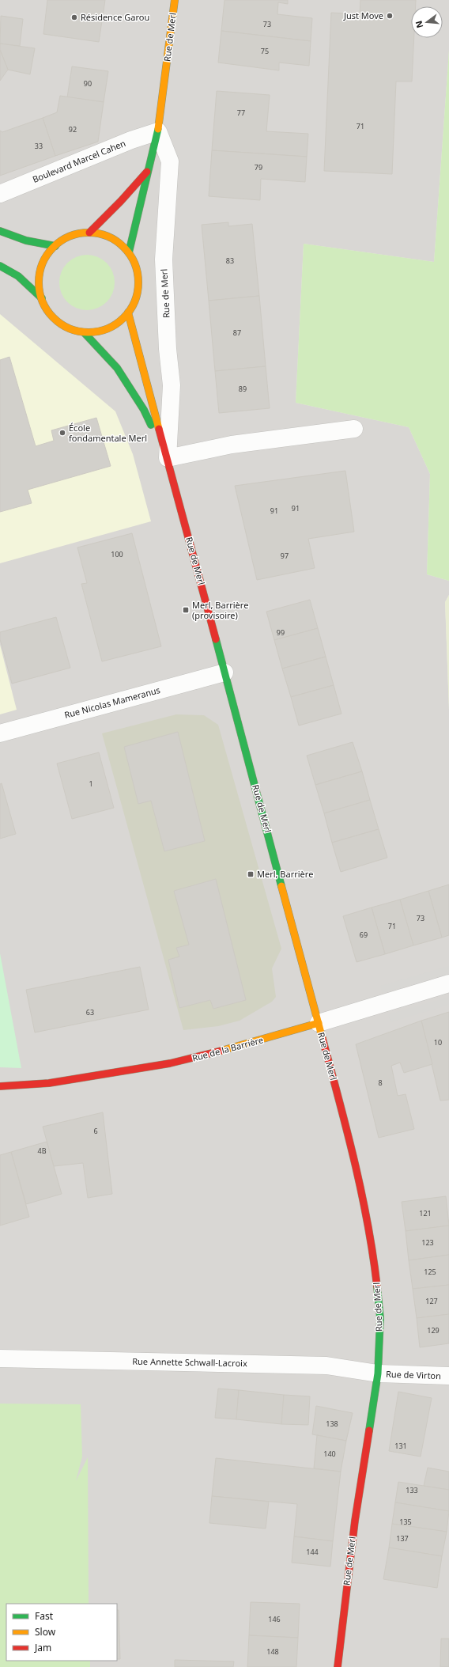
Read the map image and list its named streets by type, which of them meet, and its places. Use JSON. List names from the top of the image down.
{
  "streets": {
    "main road": ["Rue de Merl", "Rue de la Barrière"],
    "street": [
      "Boulevard Marcel Cahen",
      "Rue Nicolas Mameranus",
      "Rue Annette Schwall-Lacroix",
      "Rue de Virton"
    ]
  },
  "crossings": [
    ["Rue de Merl", "Boulevard Marcel Cahen"],
    ["Rue de Merl", "Rue Nicolas Mameranus"],
    ["Rue de Merl", "Rue de la Barrière"],
    ["Rue de Merl", "Rue Annette Schwall-Lacroix"],
    ["Rue de Merl", "Rue de Virton"],
    ["Rue Annette Schwall-Lacroix", "Rue de Virton"]
  ],
  "places": {
    "other": ["Just Move", "Résidence Garou", "École fondamentale Merl"],
    "transit": ["Merl, Barrière (provisoire)", "Merl, Barrière"]
  },
  "house_numbers": [
    "73",
    "75",
    "90",
    "77",
    "71",
    "92",
    "33",
    "79",
    "83",
    "87",
    "89",
    "91",
    "91",
    "100",
    "97",
    "99",
    "1",
    "73",
    "71",
    "69",
    "63",
    "10",
    "8",
    "6",
    "4B",
    "121",
    "123",
    "125",
    "127",
    "129",
    "138",
    "131",
    "140",
    "133",
    "135",
    "137",
    "144",
    "146",
    "148"
  ],
  "legend": ["Fast", "Slow", "Jam"],
  "north": "left"
}
